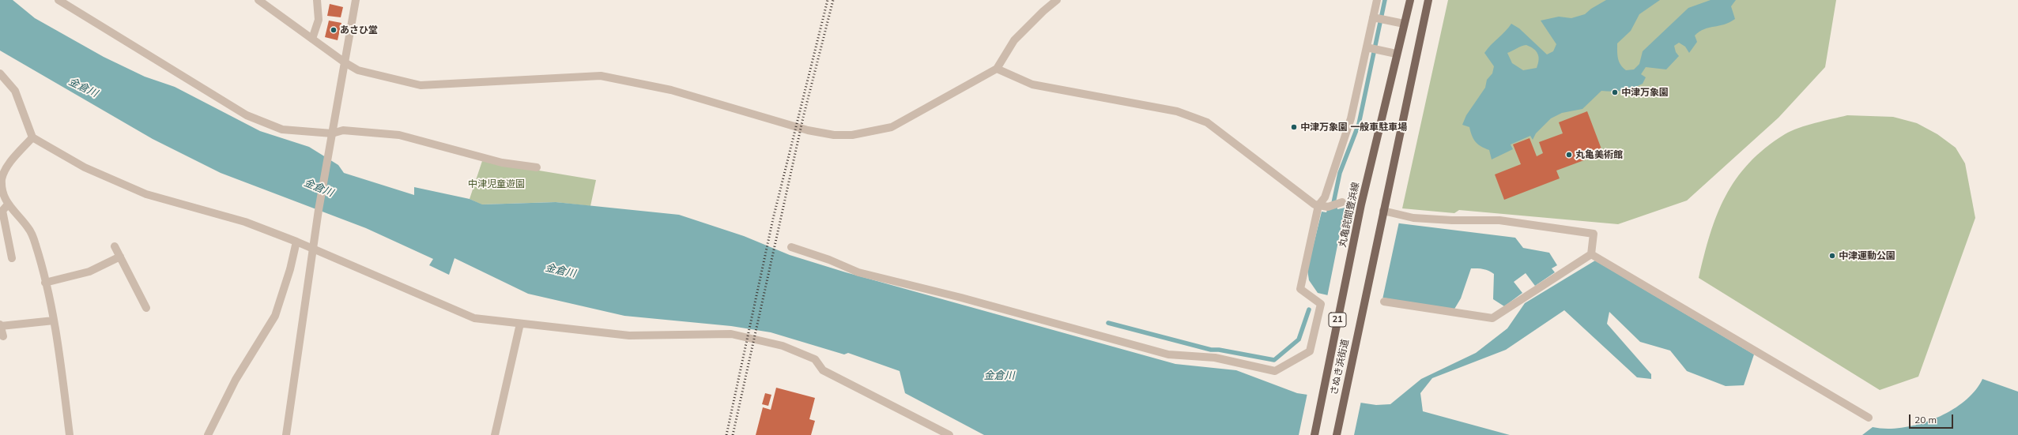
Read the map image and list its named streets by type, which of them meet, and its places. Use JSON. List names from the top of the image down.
{
  "streets": {
    "main road": ["丸亀詫間豊浜線", "21", "さぬき浜街道"]
  },
  "crossings": [
    ["21", "さぬき浜街道"]
  ],
  "water": ["金倉川"],
  "parks": ["中津児童遊園"],
  "places": [
    "あさひ堂",
    "中津万象園",
    "中津万象園 一般車駐車場",
    "丸亀美術館",
    "中津運動公園"
  ],
  "scale_bar": "20 m"
}
